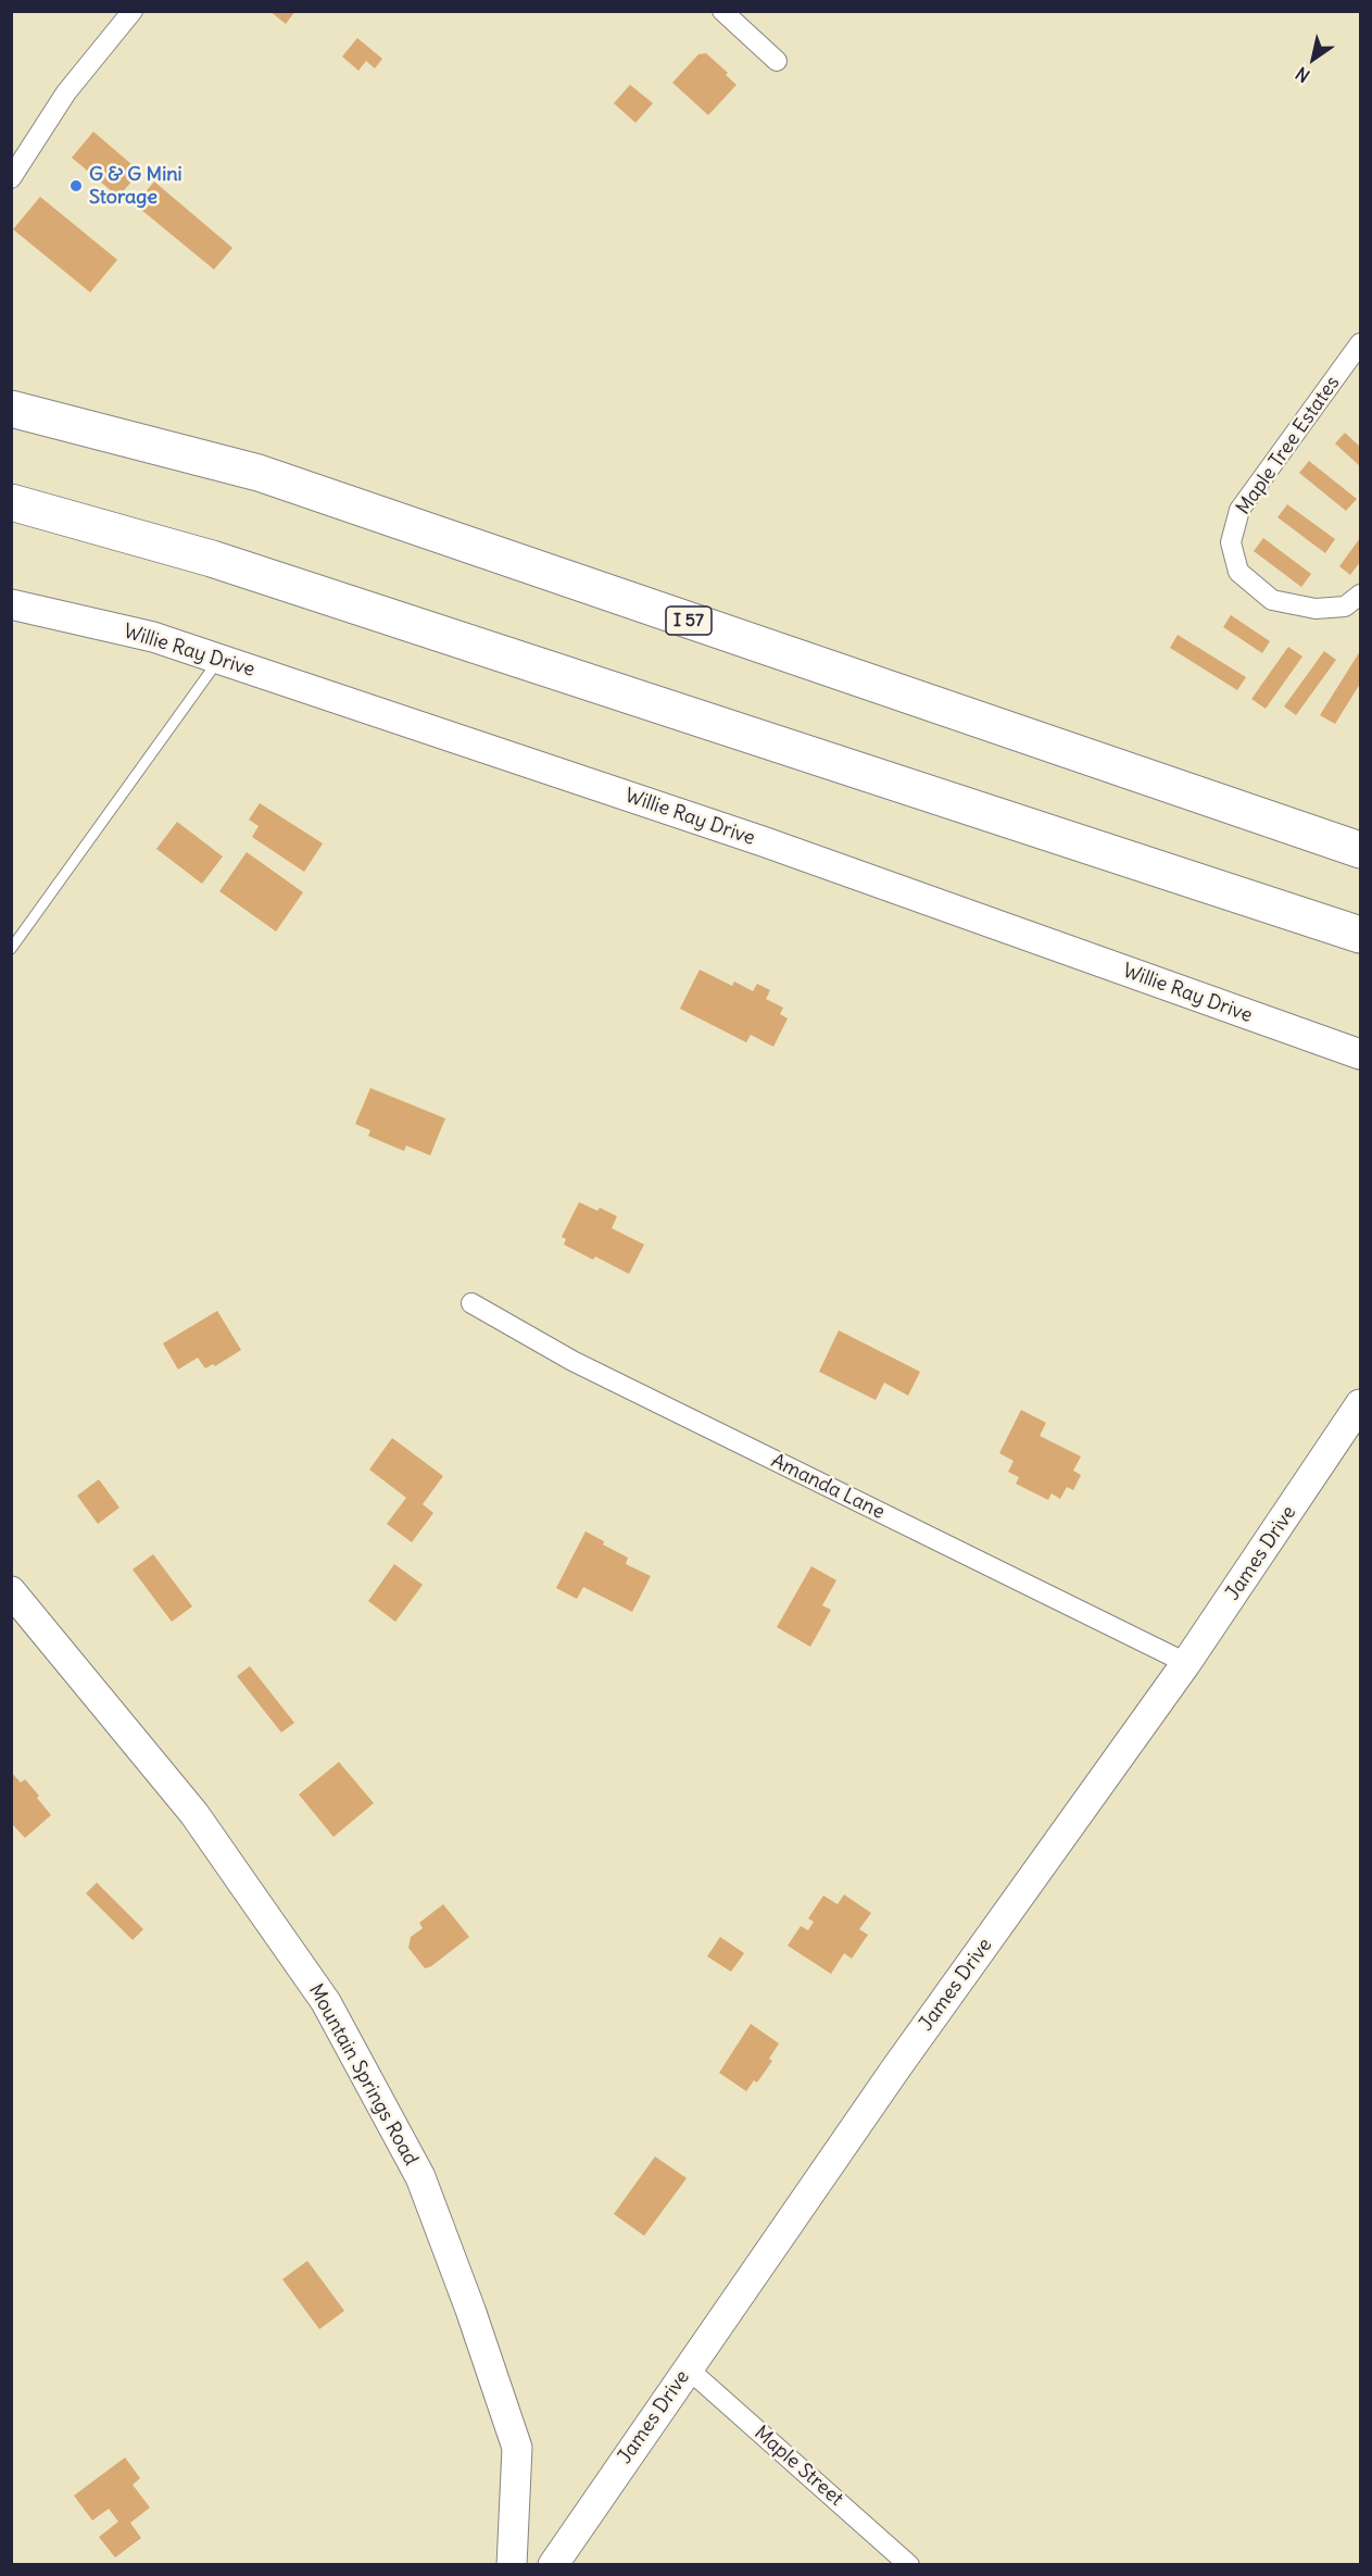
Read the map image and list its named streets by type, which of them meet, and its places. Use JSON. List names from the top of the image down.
{
  "streets": {
    "highway": ["I 57"],
    "street": [
      "Maple Tree Estates",
      "Willie Ray Drive",
      "Amanda Lane",
      "James Drive",
      "Mountain Springs Road",
      "Maple Street"
    ]
  },
  "crossings": [
    ["Amanda Lane", "James Drive"],
    ["James Drive", "Maple Street"]
  ],
  "places": ["G & G Mini Storage"],
  "north": "bottom left"
}
